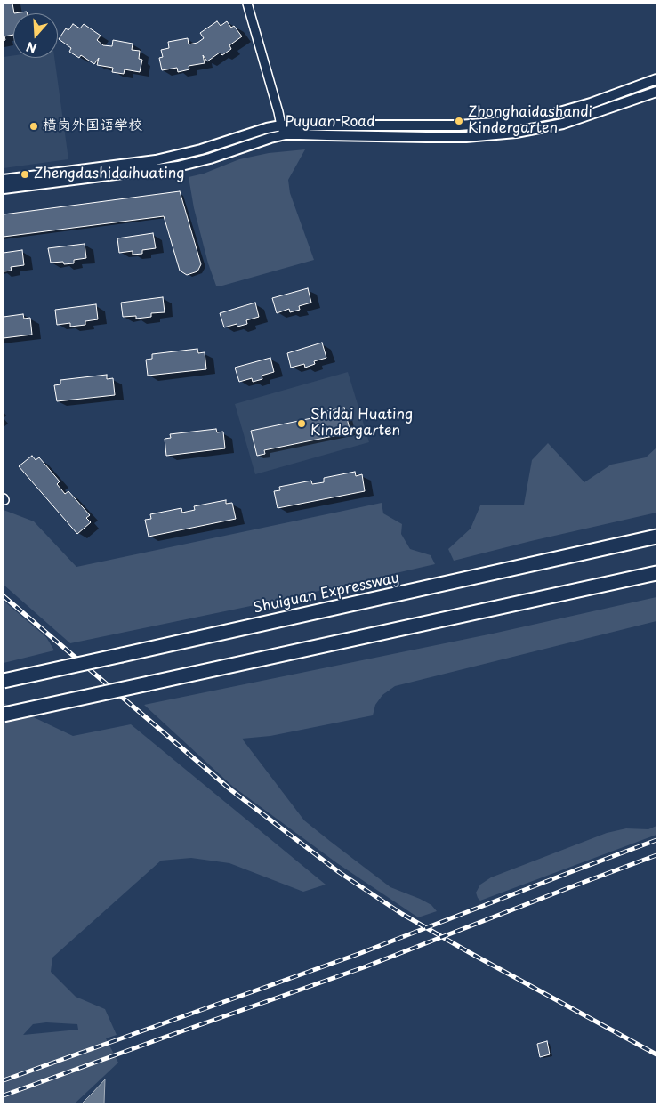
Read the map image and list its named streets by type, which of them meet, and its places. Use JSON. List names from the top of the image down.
{
  "streets": {
    "highway": ["Shuiguan Expressway"],
    "street": ["Puyuan Road"]
  },
  "places": [
    "Zhonghaidashandi Kindergarten",
    "横岗外国语学校",
    "Zhengdashidaihuating",
    "Shidai Huating Kindergarten"
  ],
  "north": "bottom"
}
